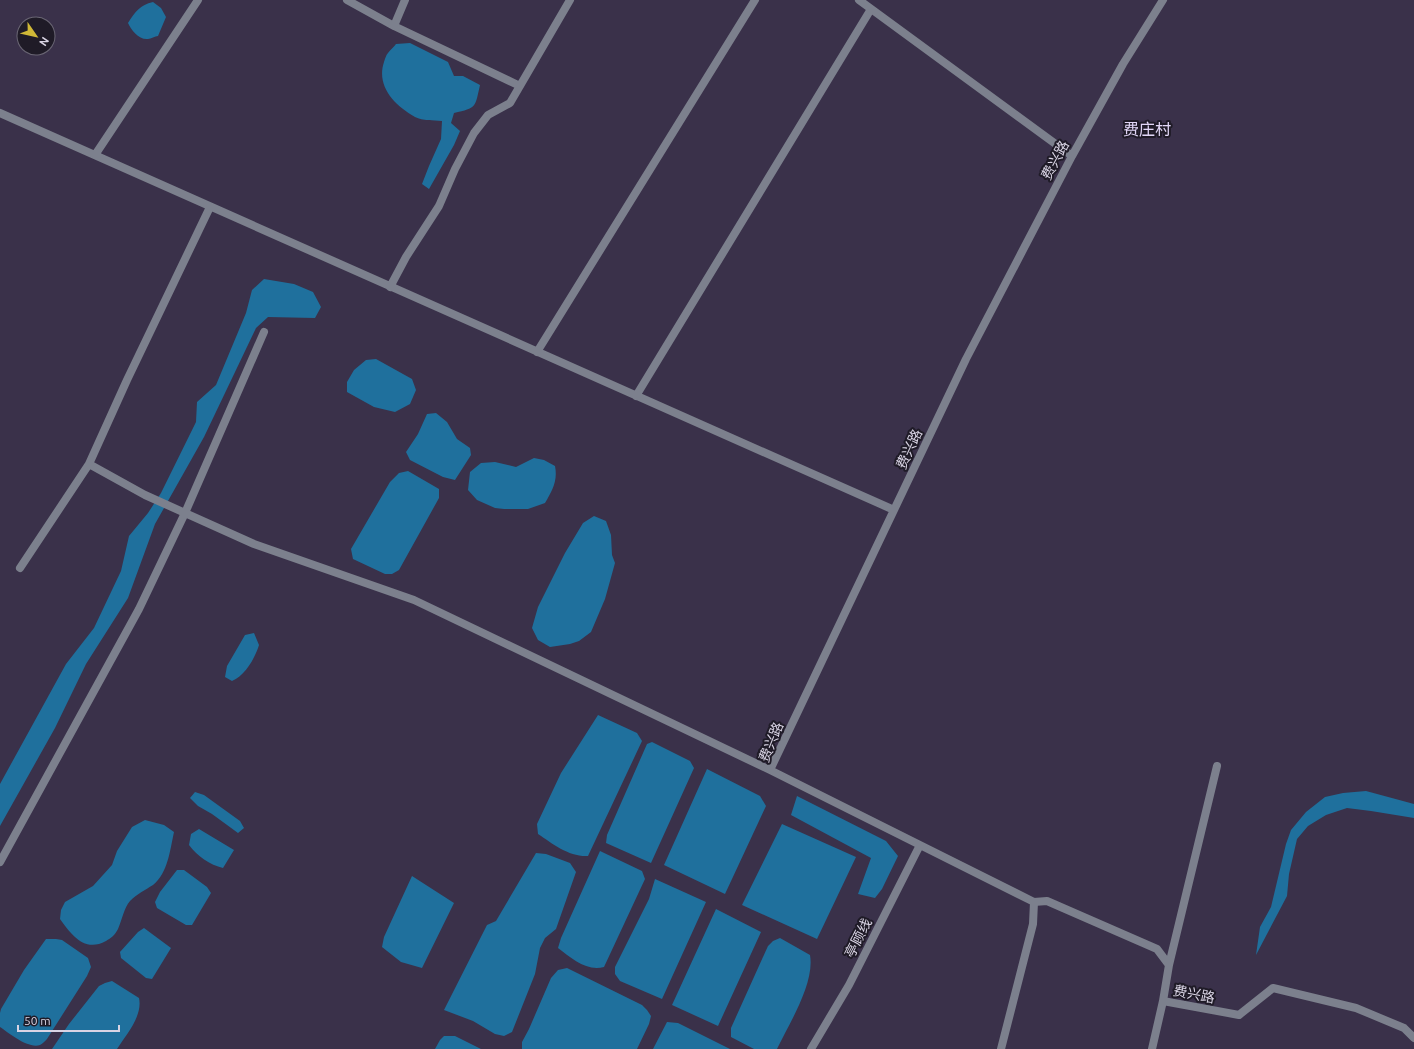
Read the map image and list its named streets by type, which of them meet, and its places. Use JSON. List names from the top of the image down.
{
  "streets": {
    "street": ["费兴路", "亭顾线"]
  },
  "crossings": [
    ["费兴路", "亭顾线"]
  ],
  "districts": ["费庄村"],
  "scale_bar": "50 m",
  "north": "bottom right"
}
